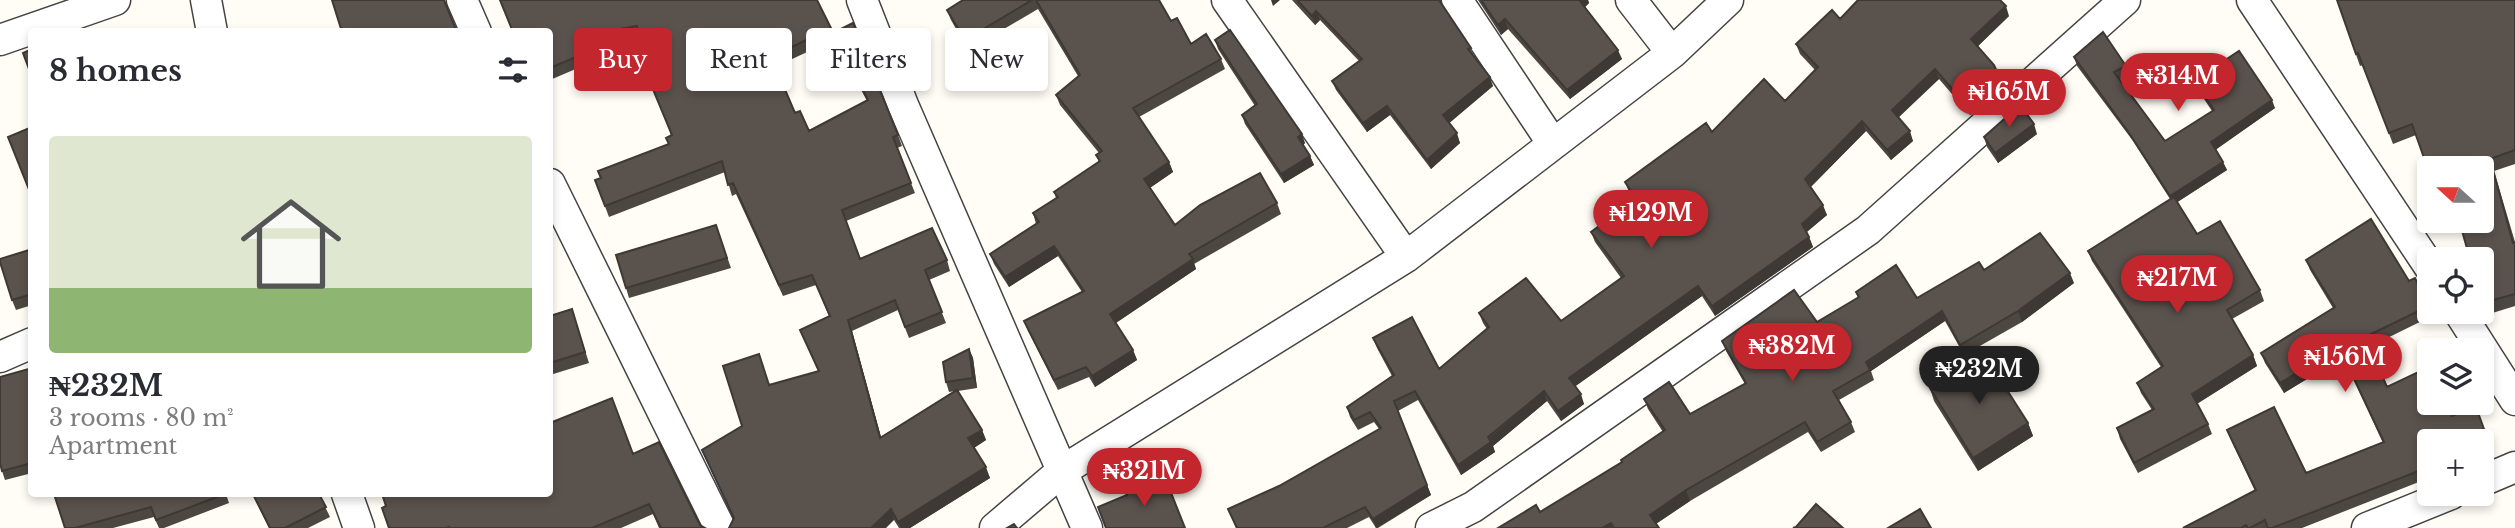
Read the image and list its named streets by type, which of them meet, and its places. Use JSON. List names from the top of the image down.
{
  "north": "left",
  "page": {
    "chip": [
      "Buy",
      "Rent",
      "Filters",
      "New"
    ],
    "heading": "8 homes",
    "price": [
      "₦314M",
      "₦165M",
      "₦129M",
      "₦217M",
      "₦382M",
      "₦156M",
      "₦232M",
      "₦321M"
    ],
    "list": [
      {
        "name": "₦232M",
        "note": "3 rooms · 80 m² · Apartment"
      }
    ],
    "map_buttons": "+"
  }
}
